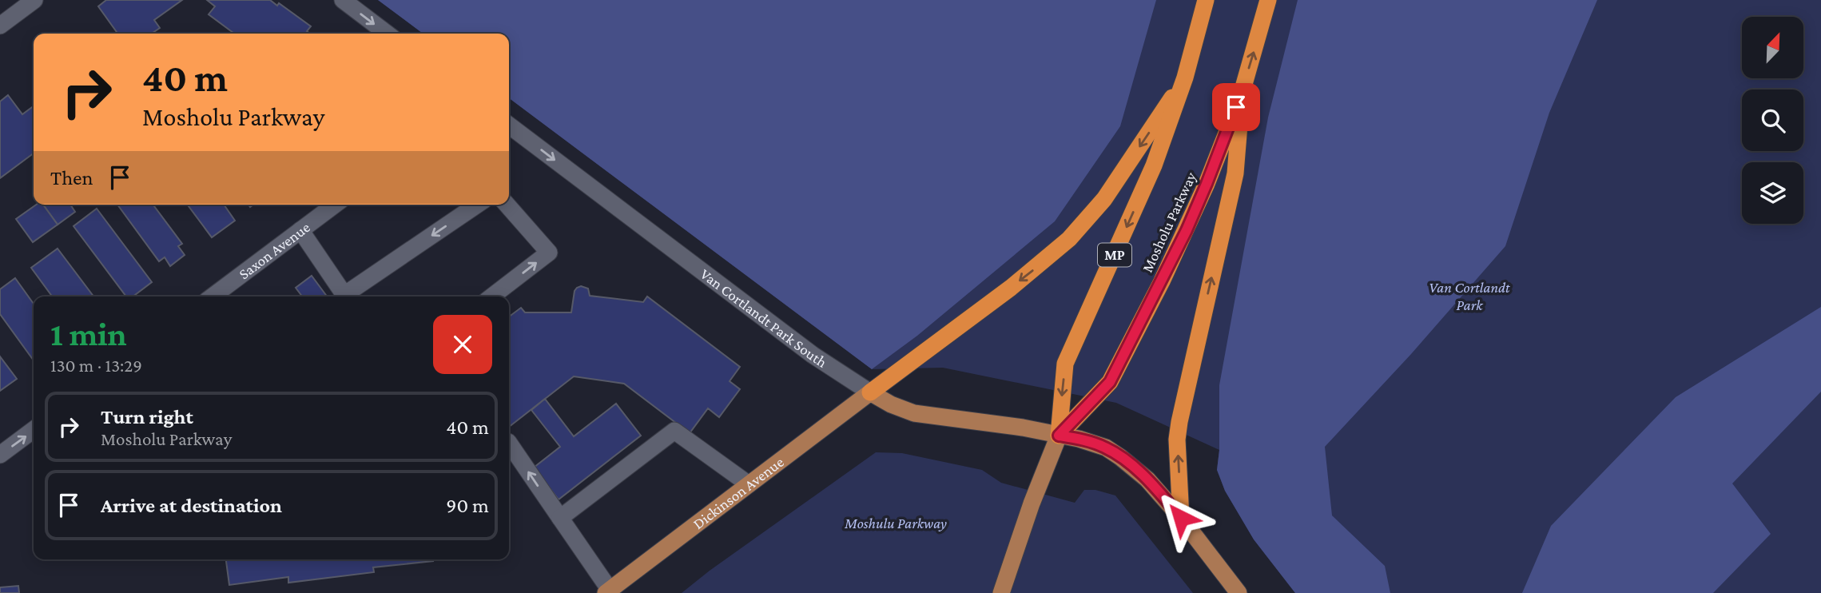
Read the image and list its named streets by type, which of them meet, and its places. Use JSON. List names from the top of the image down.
{
  "streets": {
    "highway": ["Mosholu Parkway", "MP"],
    "main road": ["Van Cortlandt Park South", "Dickinson Avenue"],
    "street": ["Saxon Avenue"]
  },
  "crossings": [
    ["Mosholu Parkway", "Van Cortlandt Park South"],
    ["Van Cortlandt Park South", "Dickinson Avenue"]
  ],
  "one_way": ["Van Cortlandt Park South"],
  "parks": ["Van Cortlandt Park", "Moshulu Parkway"],
  "north": "top right",
  "page": {
    "turn": ["40 m", "Mosholu Parkway"],
    "then": "Then",
    "heading": ["1 min", "130 m · 13:29"],
    "list": [
      {
        "name": "Turn right",
        "note": "Mosholu Parkway",
        "value": "40 m"
      },
      {
        "name": "Arrive at destination",
        "value": "90 m"
      }
    ]
  }
}
